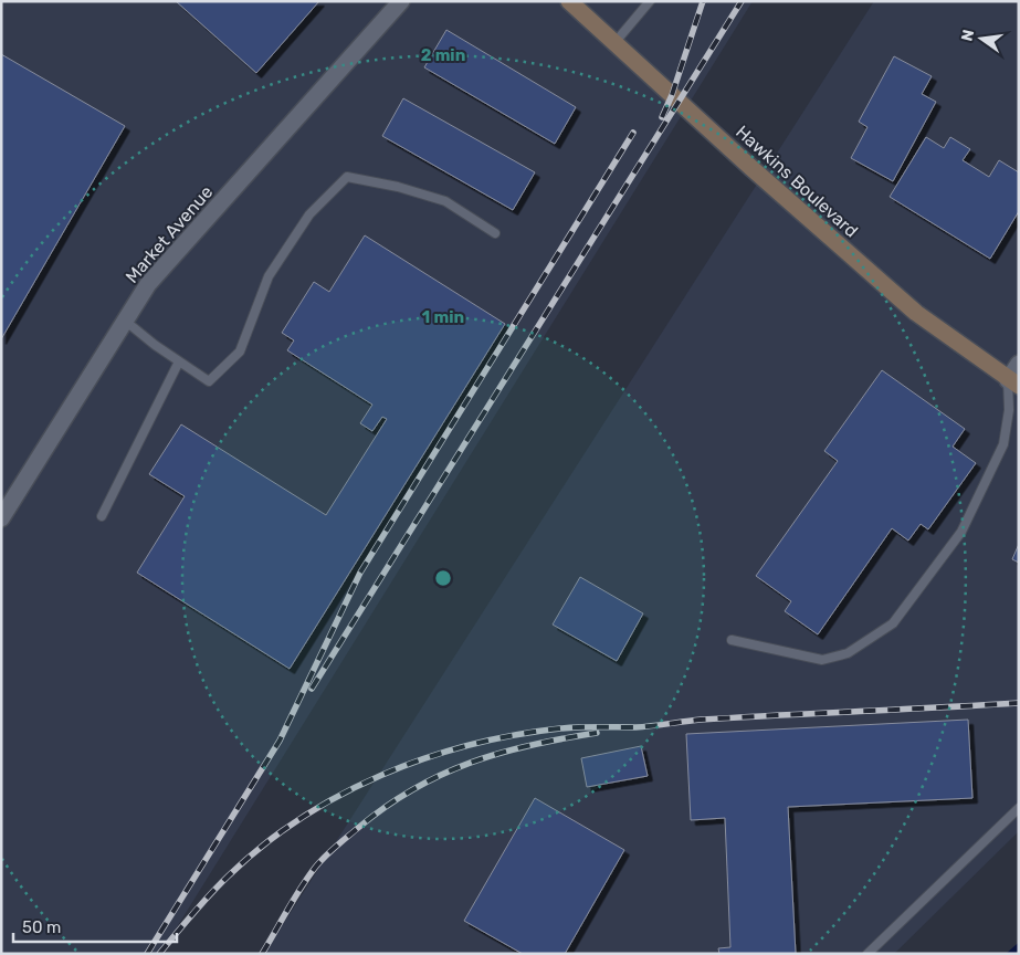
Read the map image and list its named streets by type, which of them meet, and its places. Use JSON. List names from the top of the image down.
{
  "streets": {
    "main road": ["Hawkins Boulevard"],
    "street": ["Market Avenue"]
  },
  "scale_bar": "50 m",
  "north": "left",
  "rings": ["2 min", "1 min"]
}
